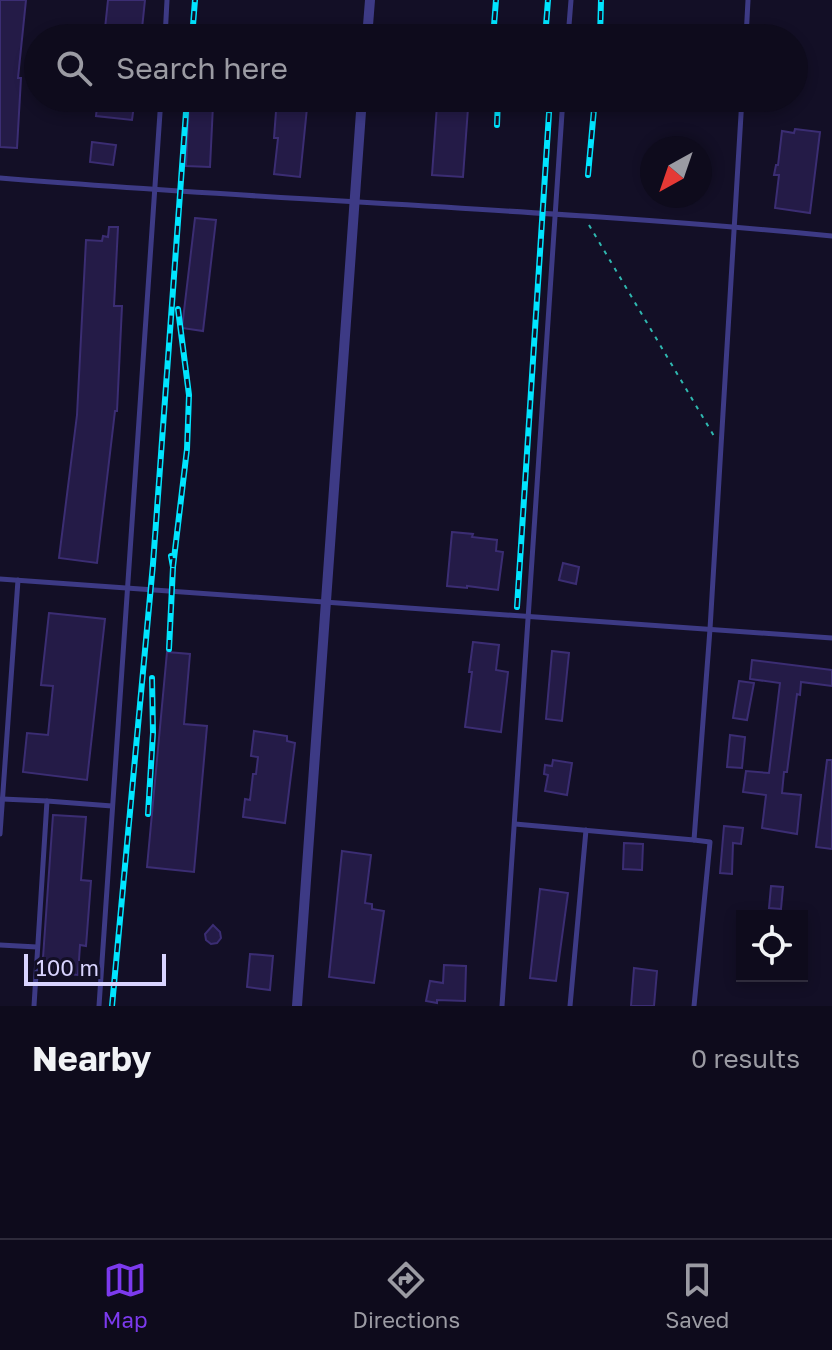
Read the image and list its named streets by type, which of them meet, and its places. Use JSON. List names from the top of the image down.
{
  "scale_bar": "100 m",
  "north": "bottom left",
  "page": {
    "search": "Search here",
    "scale": "100 m",
    "heading": ["Nearby", "0 results"],
    "nav": ["Map", "Directions", "Saved"]
  }
}
